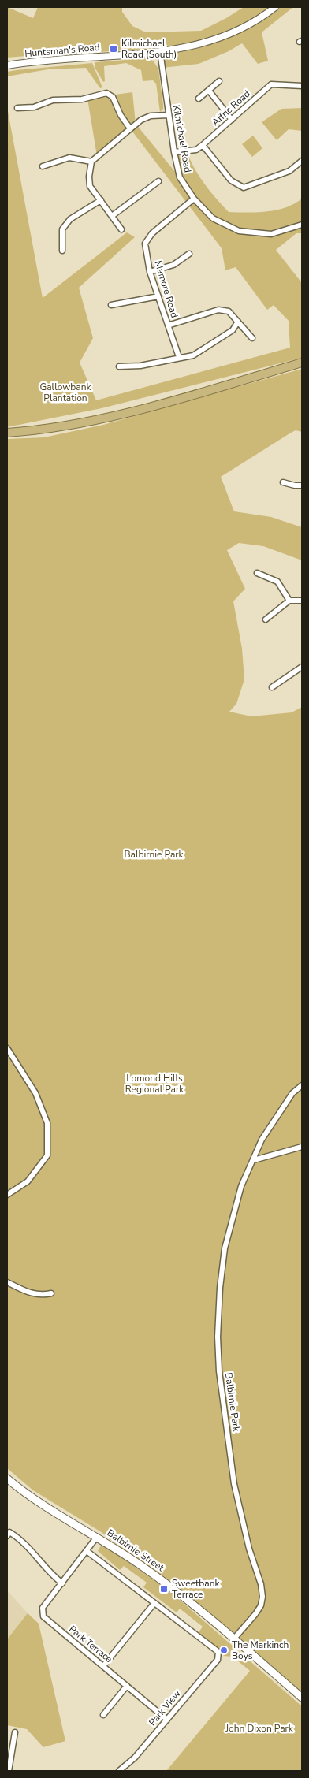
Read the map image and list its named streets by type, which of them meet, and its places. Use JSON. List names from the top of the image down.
{
  "streets": {
    "main road": ["Balbirnie Street"],
    "street": [
      "Huntsman's Road",
      "Affric Road",
      "Kilmichael Road",
      "Mamore Road",
      "Balbirnie Park",
      "Park Terrace",
      "Park View"
    ]
  },
  "crossings": [
    ["Huntsman's Road", "Kilmichael Road"],
    ["Affric Road", "Kilmichael Road"],
    ["Kilmichael Road", "Mamore Road"],
    ["Balbirnie Park", "Balbirnie Street"],
    ["Park Terrace", "Park View"]
  ],
  "parks": [
    "Gallowbank Plantation",
    "Balbirnie Park",
    "Lomond Hills Regional Park",
    "John Dixon Park"
  ],
  "places": {
    "transit": ["Kilmichael Road (South)", "Sweetbank Terrace"],
    "other": ["The Markinch Boys"]
  }
}
